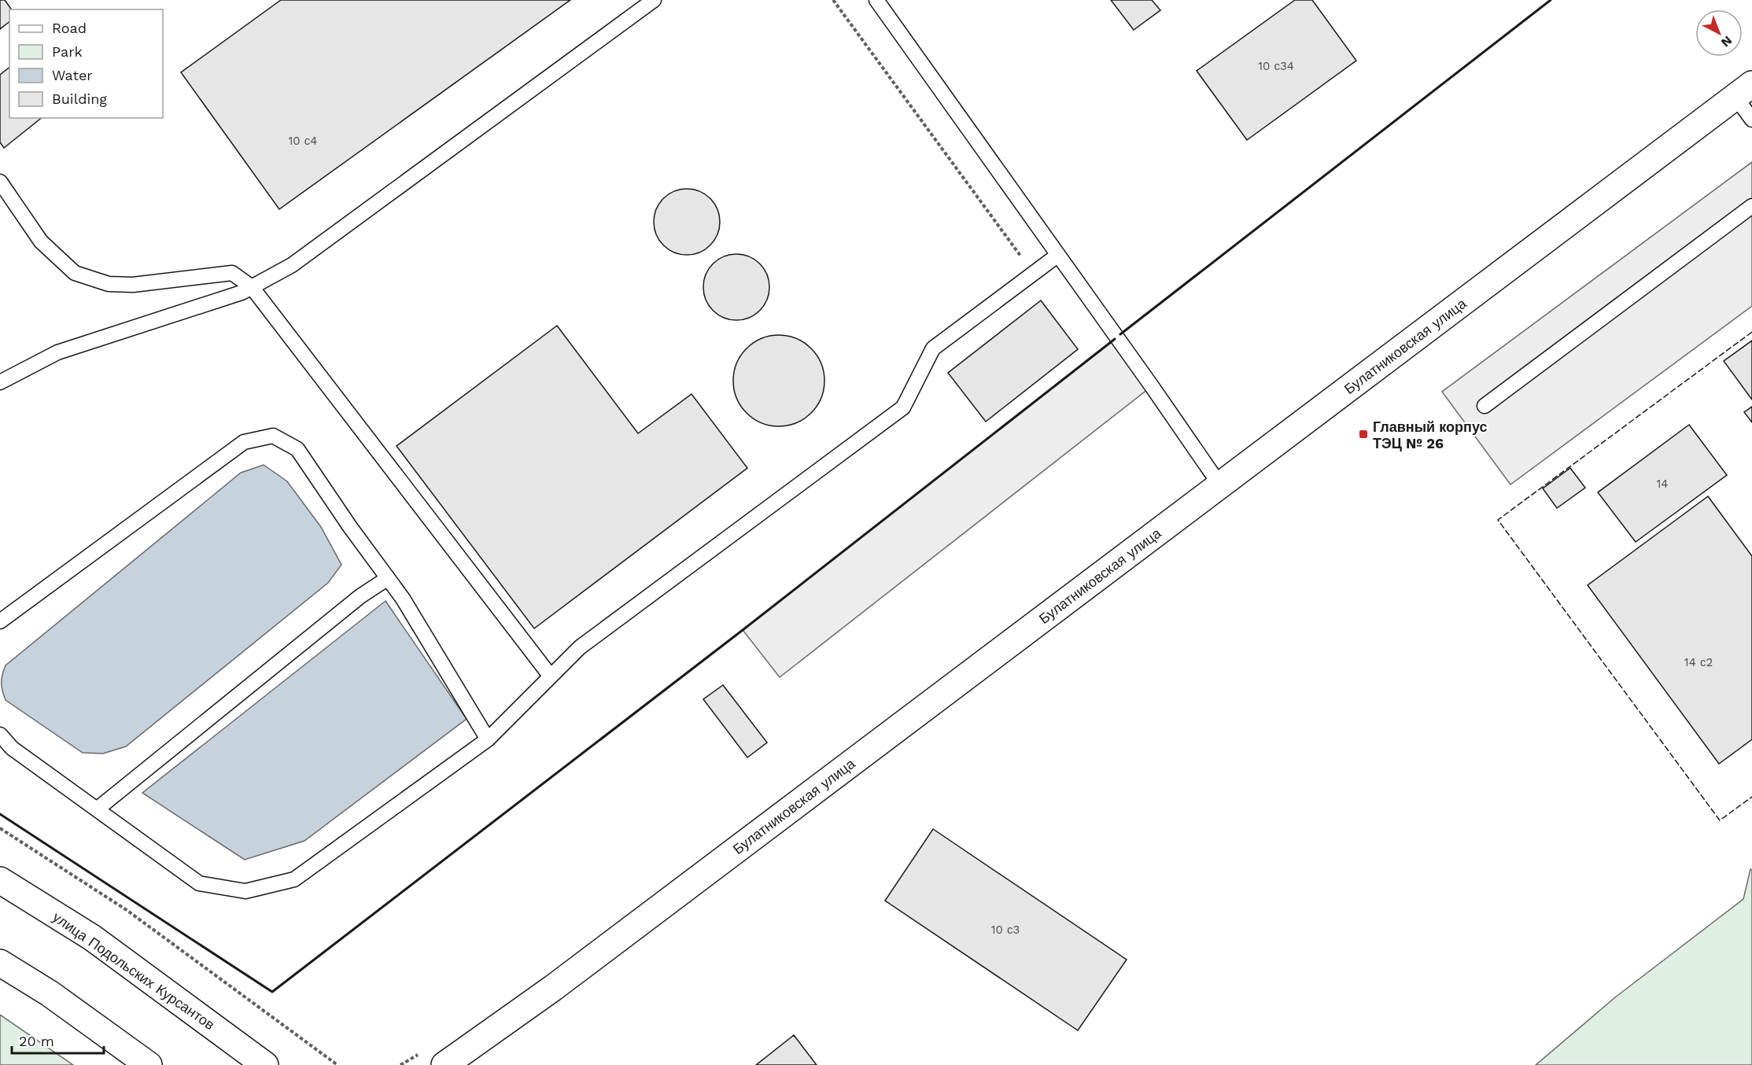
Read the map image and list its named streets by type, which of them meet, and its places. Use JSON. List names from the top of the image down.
{
  "streets": {
    "street": ["Булатниковская улица", "улица Подольских Курсантов"]
  },
  "places": {
    "transit": ["Главный корпус ТЭЦ № 26"]
  },
  "house_numbers": [
    "10 с34",
    "10 с4",
    "14",
    "14 с2",
    "10 с3"
  ],
  "legend": [
    "Road",
    "Park",
    "Water",
    "Building"
  ],
  "scale_bar": "20 m",
  "north": "bottom right"
}
